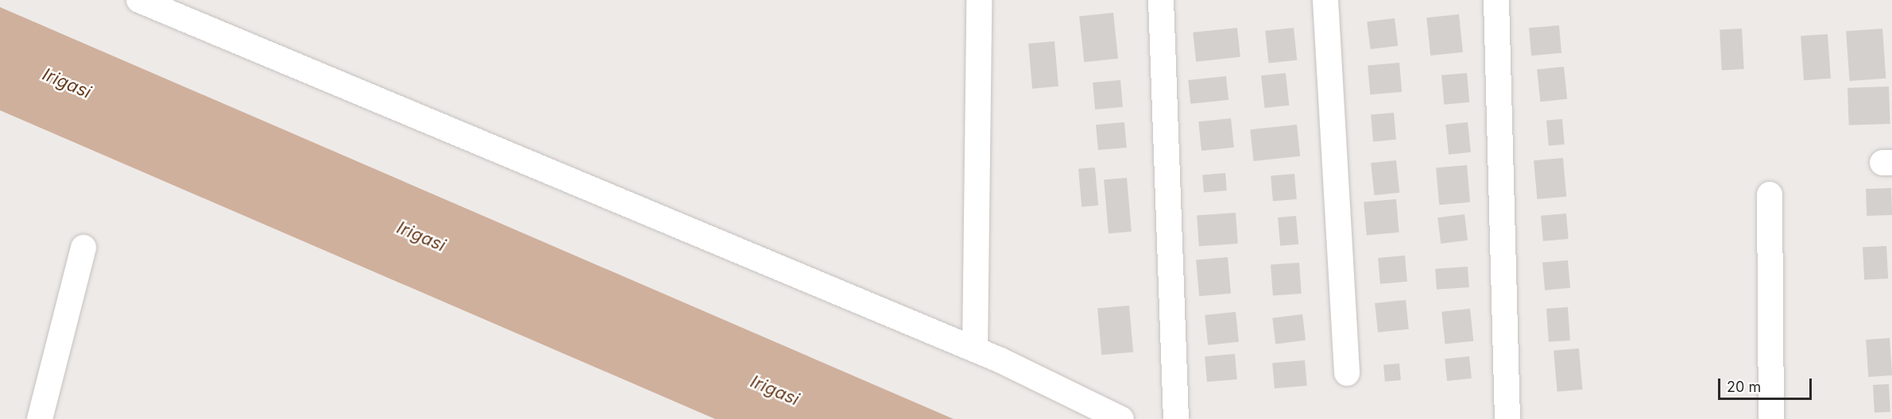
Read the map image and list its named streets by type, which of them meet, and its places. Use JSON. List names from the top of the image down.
{
  "water": ["Irigasi"],
  "scale_bar": "20 m"
}
